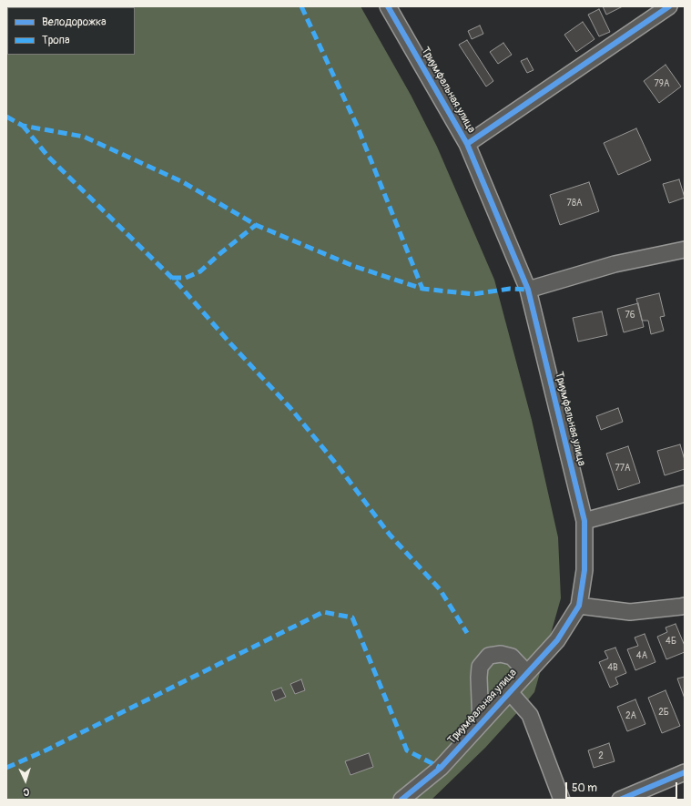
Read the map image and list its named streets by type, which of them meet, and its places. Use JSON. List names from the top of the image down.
{
  "streets": {
    "street": ["Триумфальная улица"]
  },
  "house_numbers": [
    "79А",
    "78А",
    "76",
    "77А",
    "4Б",
    "4А",
    "4В",
    "2Б",
    "2А",
    "2"
  ],
  "legend": ["Велодорожка", "Тропа"],
  "scale_bar": "50 m",
  "north": "bottom"
}
